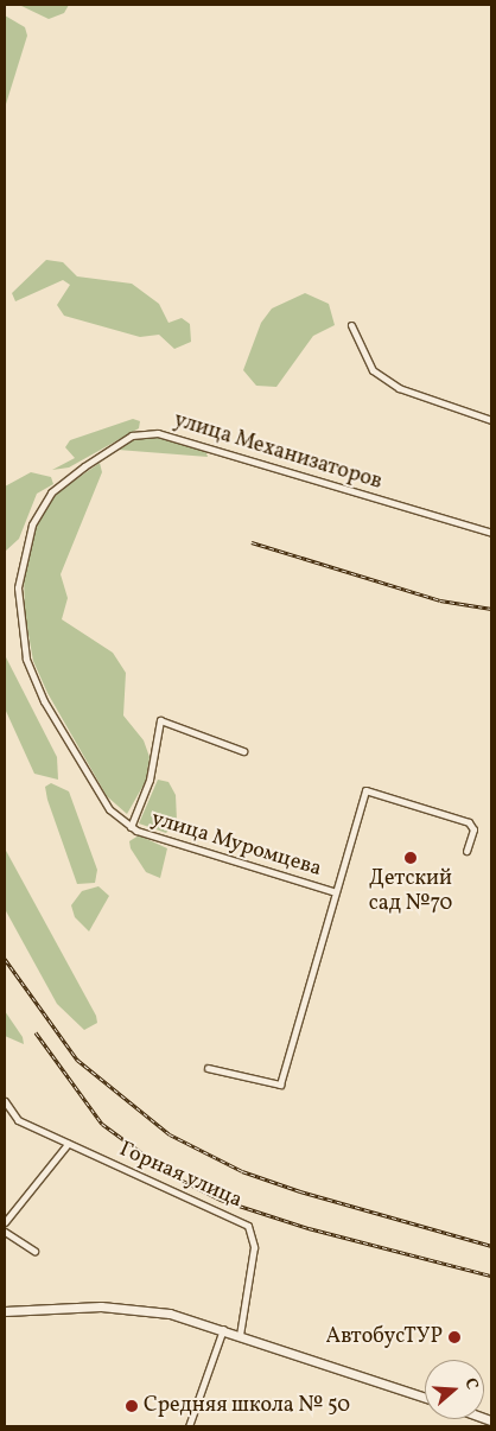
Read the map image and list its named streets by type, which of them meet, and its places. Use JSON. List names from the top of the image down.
{
  "streets": {
    "street": ["улица Механизаторов", "улица Муромцева", "Горная улица"]
  },
  "crossings": [
    ["улица Механизаторов", "улица Муромцева"]
  ],
  "places": ["Детский сад №70", "АвтобусТУР", "Средняя школа № 50"],
  "north": "right"
}
